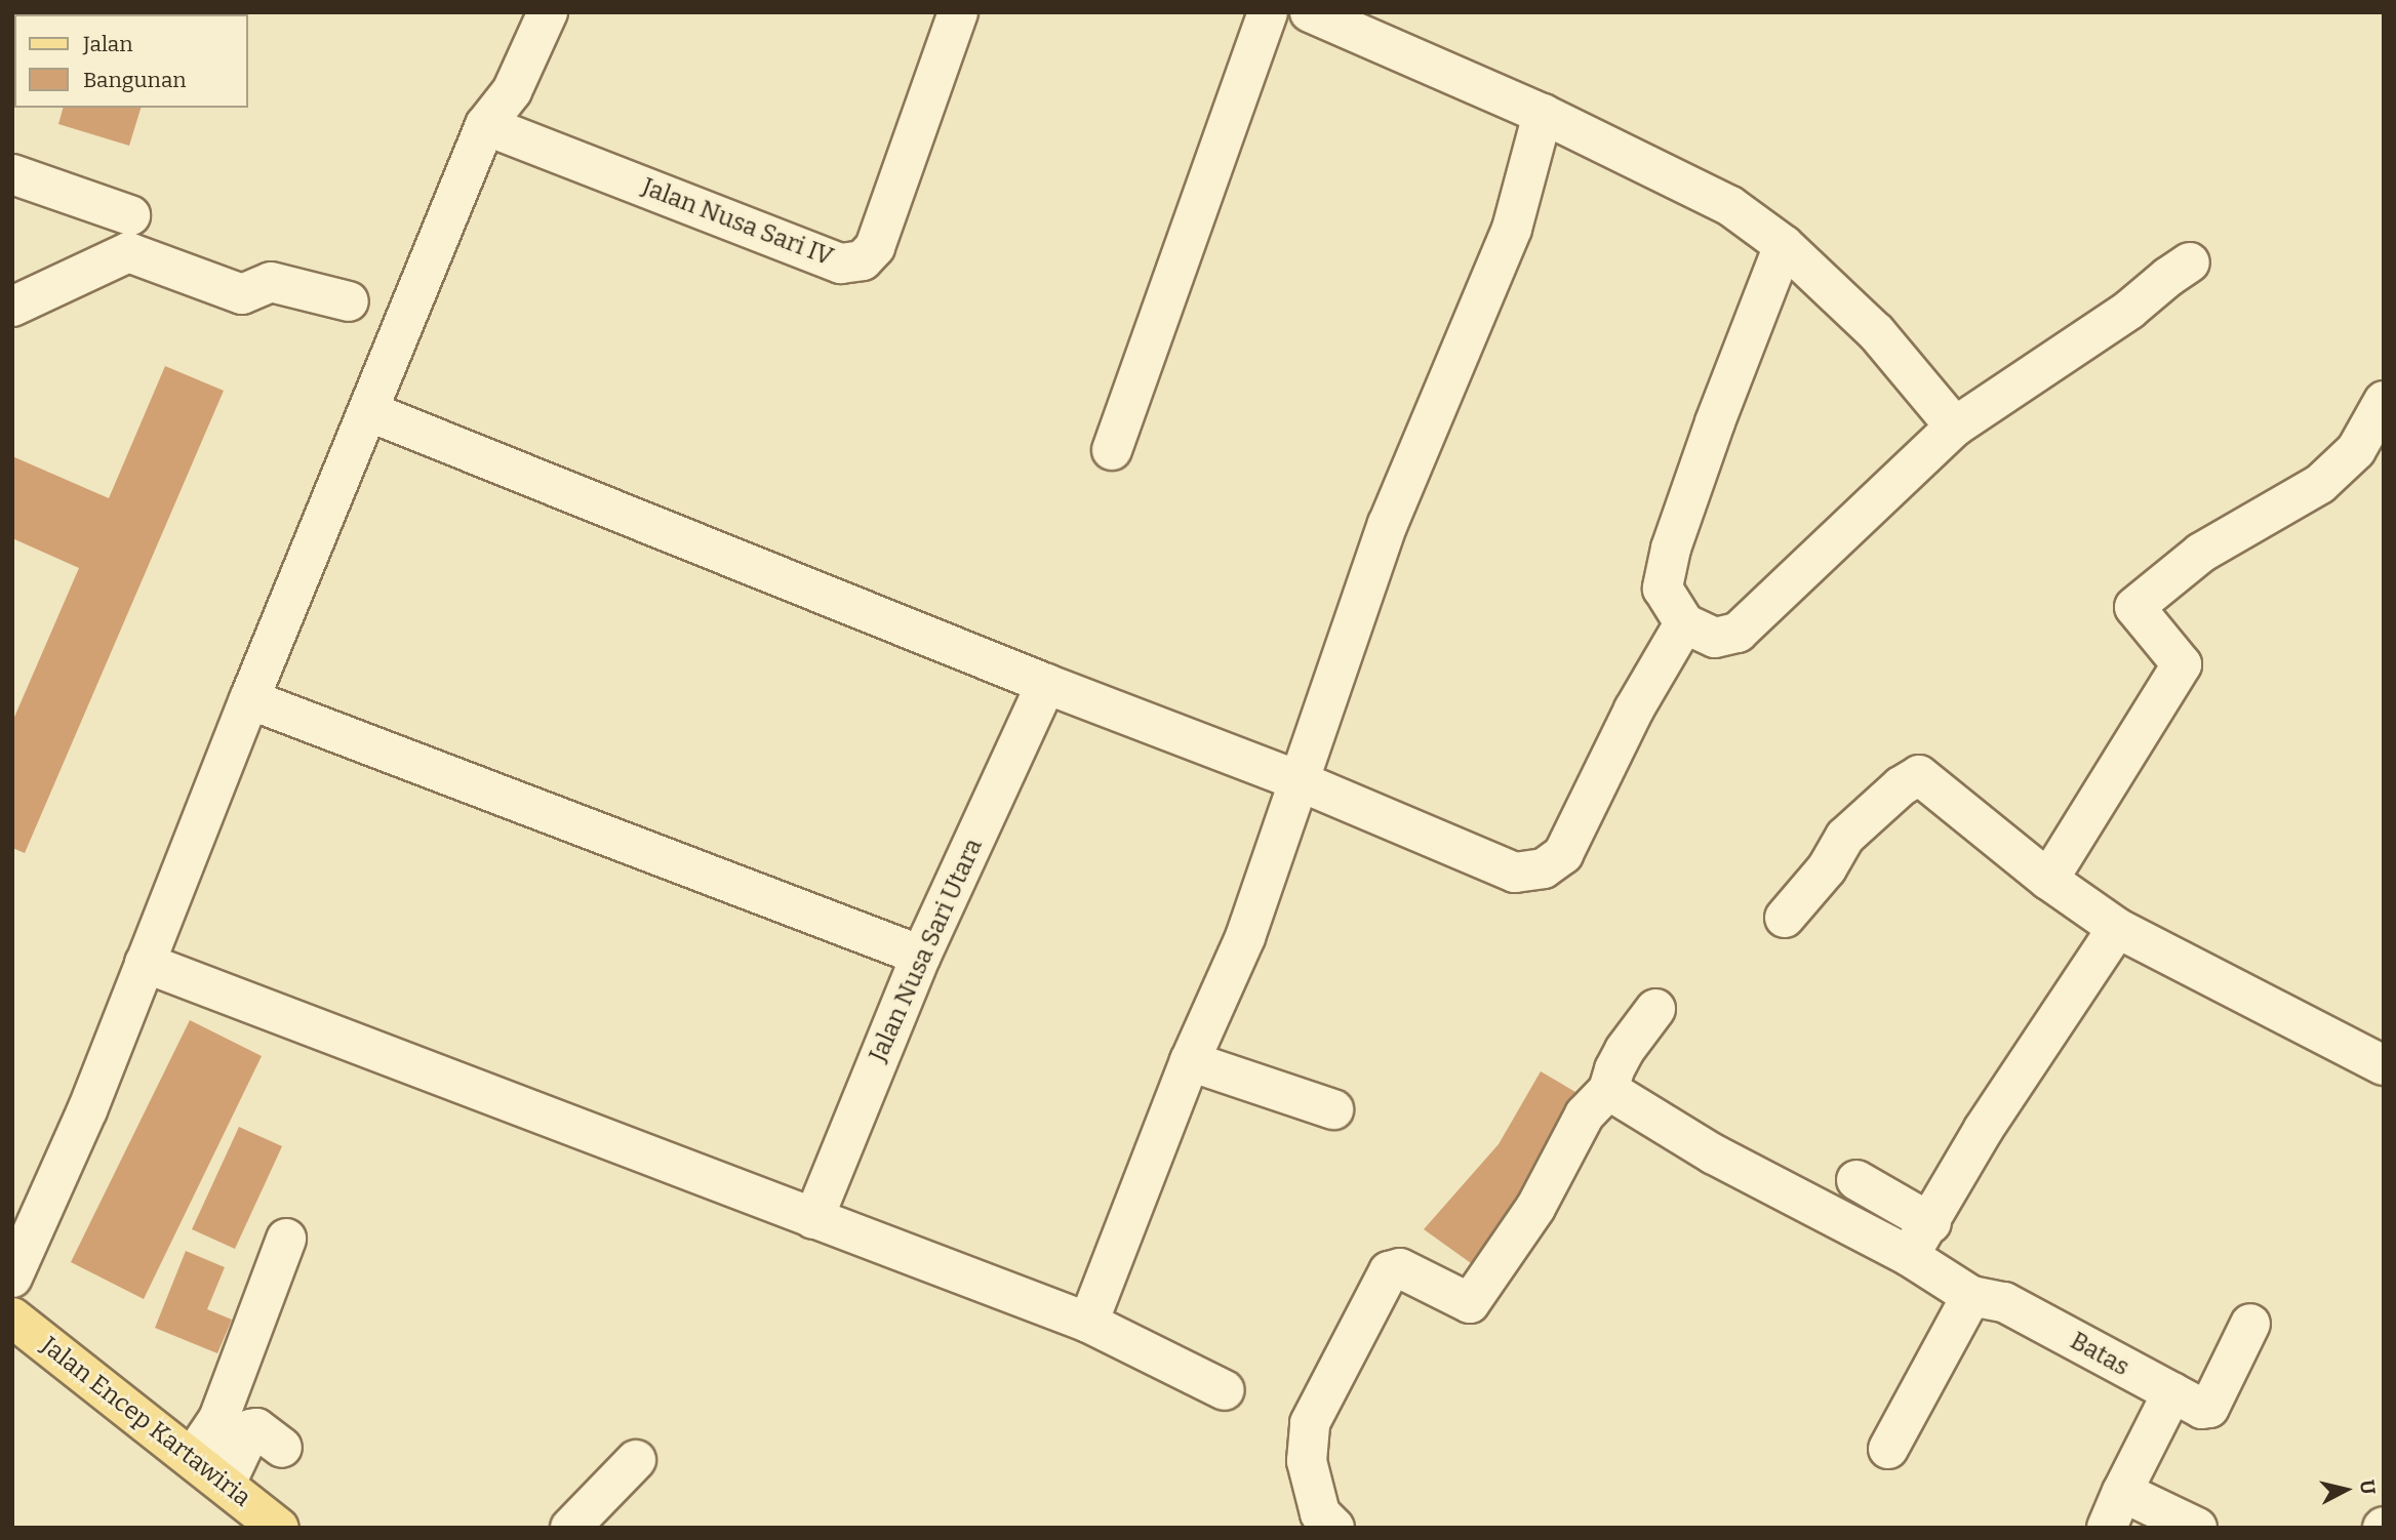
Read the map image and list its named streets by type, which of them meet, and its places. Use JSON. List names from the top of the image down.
{
  "streets": {
    "main road": ["Jalan Encep Kartawiria"],
    "street": ["Jalan Nusa Sari IV", "Jalan Nusa Sari Utara", "Batas"]
  },
  "legend": ["Jalan", "Bangunan"],
  "north": "right"
}
